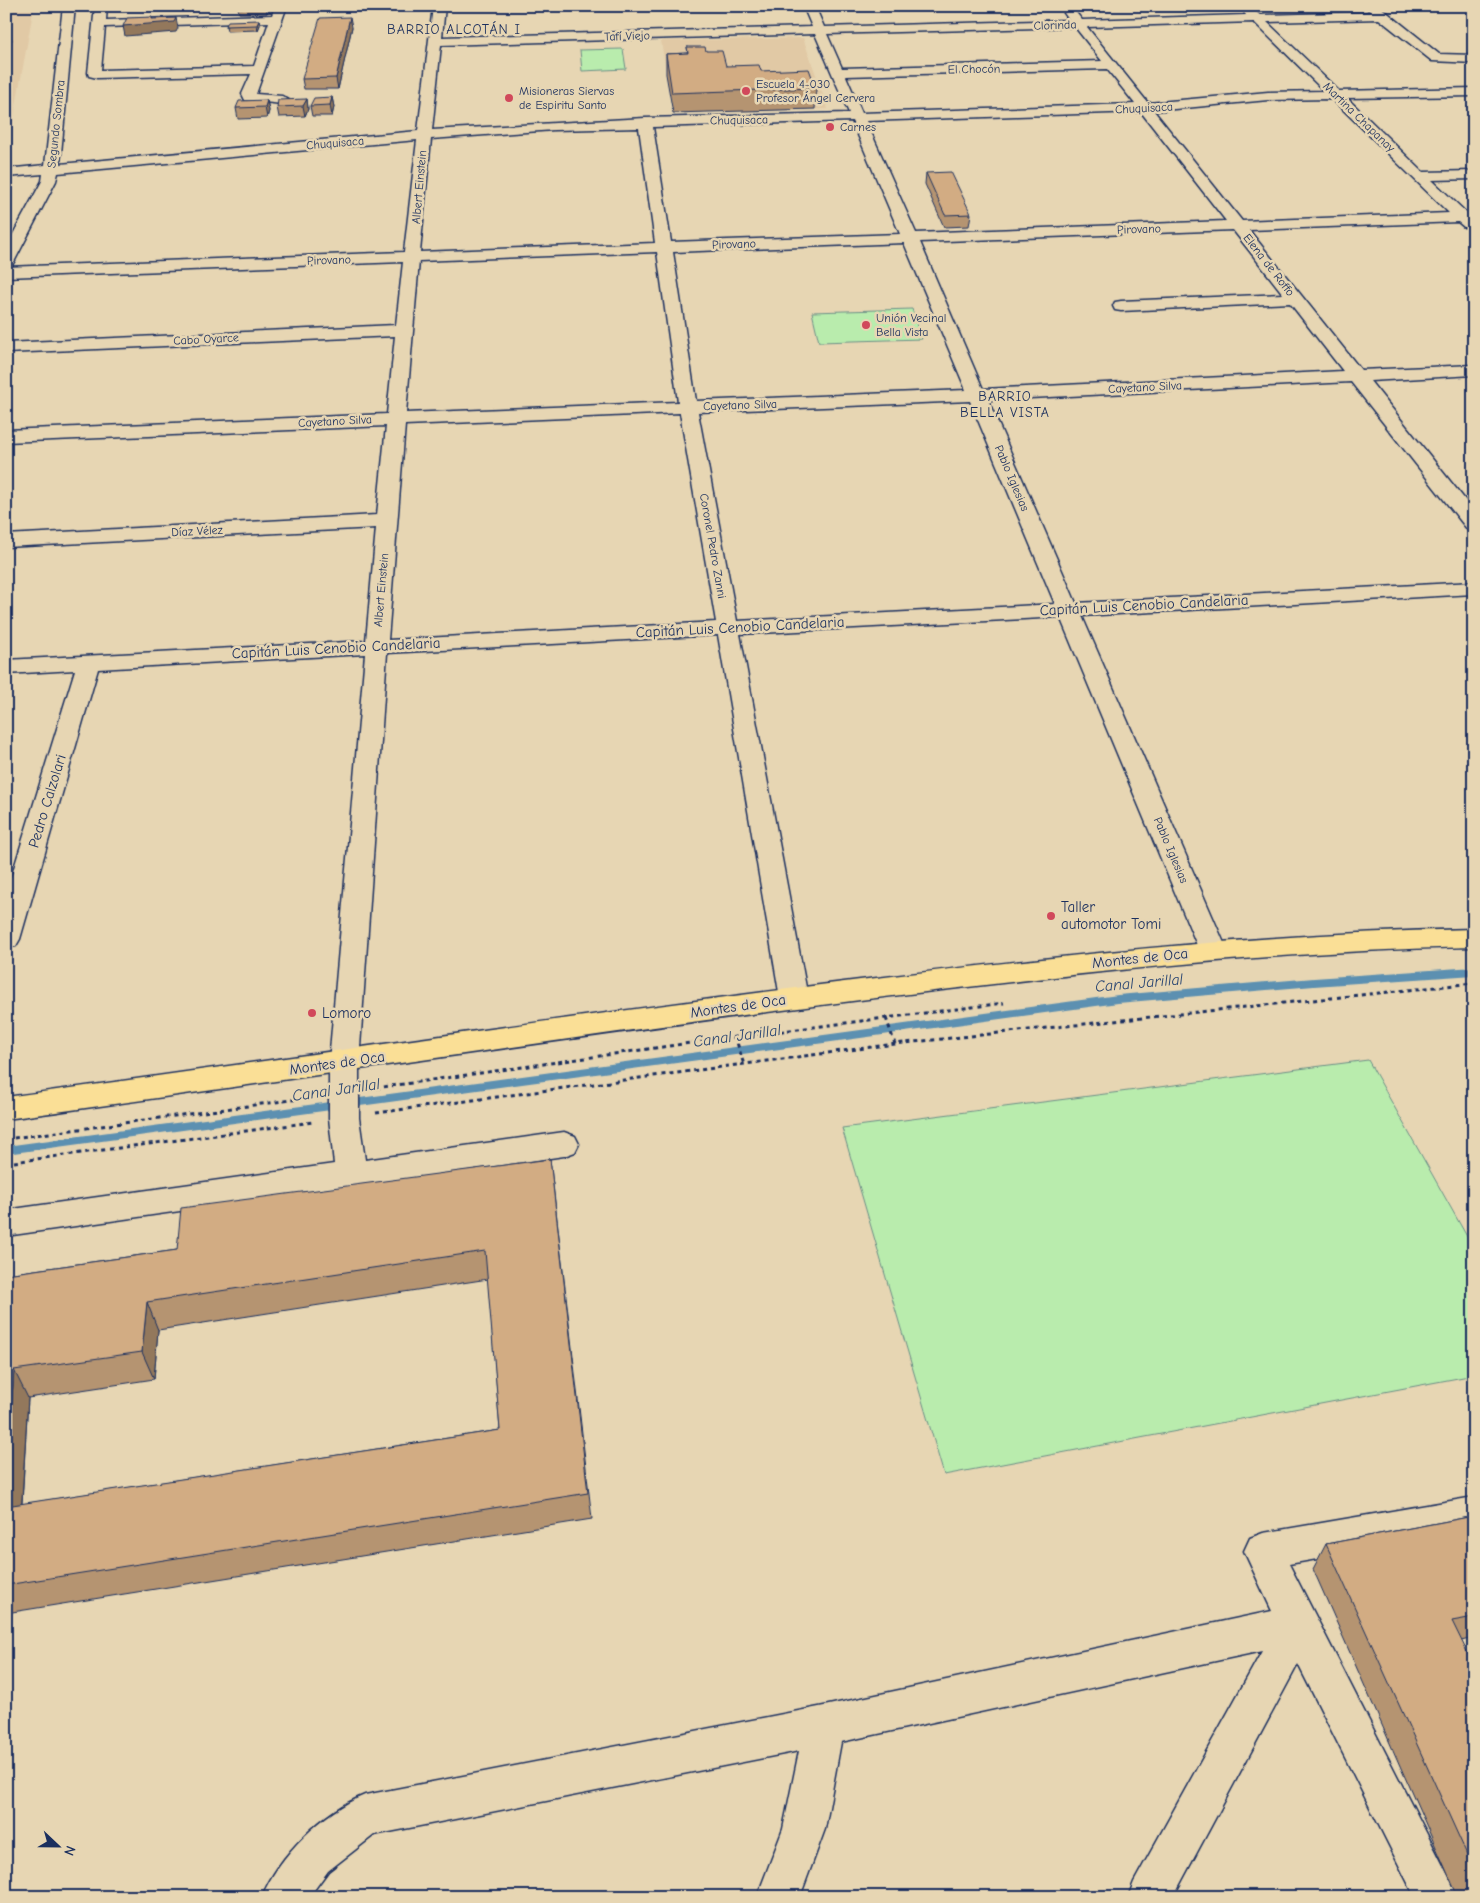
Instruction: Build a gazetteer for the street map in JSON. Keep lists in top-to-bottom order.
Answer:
{
  "streets": {
    "main road": ["Montes de Oca"],
    "street": [
      "Clorinda",
      "Tafí Viejo",
      "El Chocón",
      "Chuquisaca",
      "Martina Chapanay",
      "Segundo Sombra",
      "Albert Einstein",
      "Pirovano",
      "Elena de Roffo",
      "Cabo Oyarce",
      "Cayetano Silva",
      "Pablo Iglesias",
      "Díaz Vélez",
      "Coronel Pedro Zanni",
      "Capitán Luis Cenobio Candelaria",
      "Pedro Calzolari"
    ]
  },
  "crossings": [
    ["Clorinda", "Tafí Viejo"],
    ["Clorinda", "Martina Chapanay"],
    ["Clorinda", "Elena de Roffo"],
    ["Clorinda", "Pablo Iglesias"],
    ["Tafí Viejo", "Albert Einstein"],
    ["Tafí Viejo", "Pablo Iglesias"],
    ["El Chocón", "Elena de Roffo"],
    ["El Chocón", "Pablo Iglesias"],
    ["Chuquisaca", "Martina Chapanay"],
    ["Chuquisaca", "Segundo Sombra"],
    ["Chuquisaca", "Albert Einstein"],
    ["Chuquisaca", "Elena de Roffo"],
    ["Chuquisaca", "Pablo Iglesias"],
    ["Chuquisaca", "Coronel Pedro Zanni"],
    ["Martina Chapanay", "Pirovano"],
    ["Albert Einstein", "Pirovano"],
    ["Albert Einstein", "Cabo Oyarce"],
    ["Albert Einstein", "Cayetano Silva"],
    ["Albert Einstein", "Díaz Vélez"],
    ["Albert Einstein", "Capitán Luis Cenobio Candelaria"],
    ["Albert Einstein", "Montes de Oca"],
    ["Pirovano", "Elena de Roffo"],
    ["Pirovano", "Pablo Iglesias"],
    ["Pirovano", "Coronel Pedro Zanni"],
    ["Elena de Roffo", "Cayetano Silva"],
    ["Cayetano Silva", "Pablo Iglesias"],
    ["Cayetano Silva", "Coronel Pedro Zanni"],
    ["Pablo Iglesias", "Capitán Luis Cenobio Candelaria"],
    ["Pablo Iglesias", "Montes de Oca"],
    ["Coronel Pedro Zanni", "Capitán Luis Cenobio Candelaria"],
    ["Coronel Pedro Zanni", "Montes de Oca"],
    ["Capitán Luis Cenobio Candelaria", "Pedro Calzolari"]
  ],
  "districts": ["BARRIO ALCOTÁN I", "BARRIO BELLA VISTA"],
  "water": ["Canal Jarillal"],
  "places": [
    "Escuela 4-030 Profesor Ángel Cervera",
    "Misioneras Siervas de Espiritu Santo",
    "Carnes",
    "Unión Vecinal Bella Vista",
    "Taller automotor Tomi",
    "Lomoro"
  ],
  "north": "right"
}
